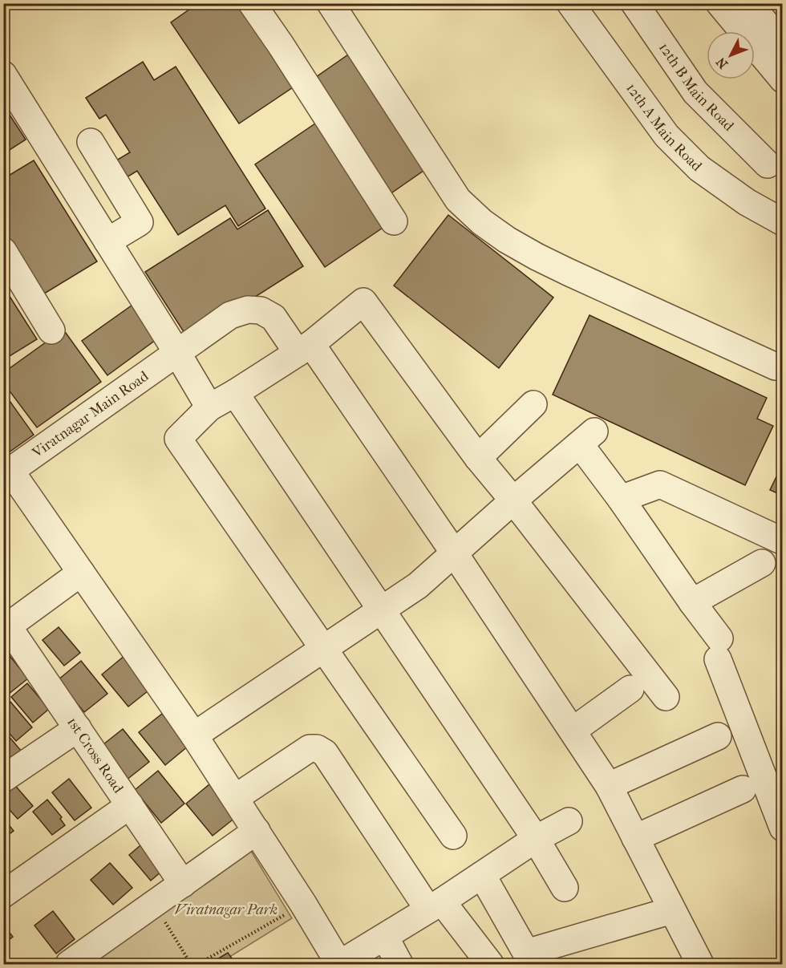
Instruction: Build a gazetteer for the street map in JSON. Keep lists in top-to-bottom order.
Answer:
{
  "streets": {
    "street": [
      "12th B Main Road",
      "12th A Main Road",
      "Viratnagar Main Road",
      "1st Cross Road"
    ]
  },
  "parks": ["Viratnagar Park"],
  "north": "bottom left"
}
